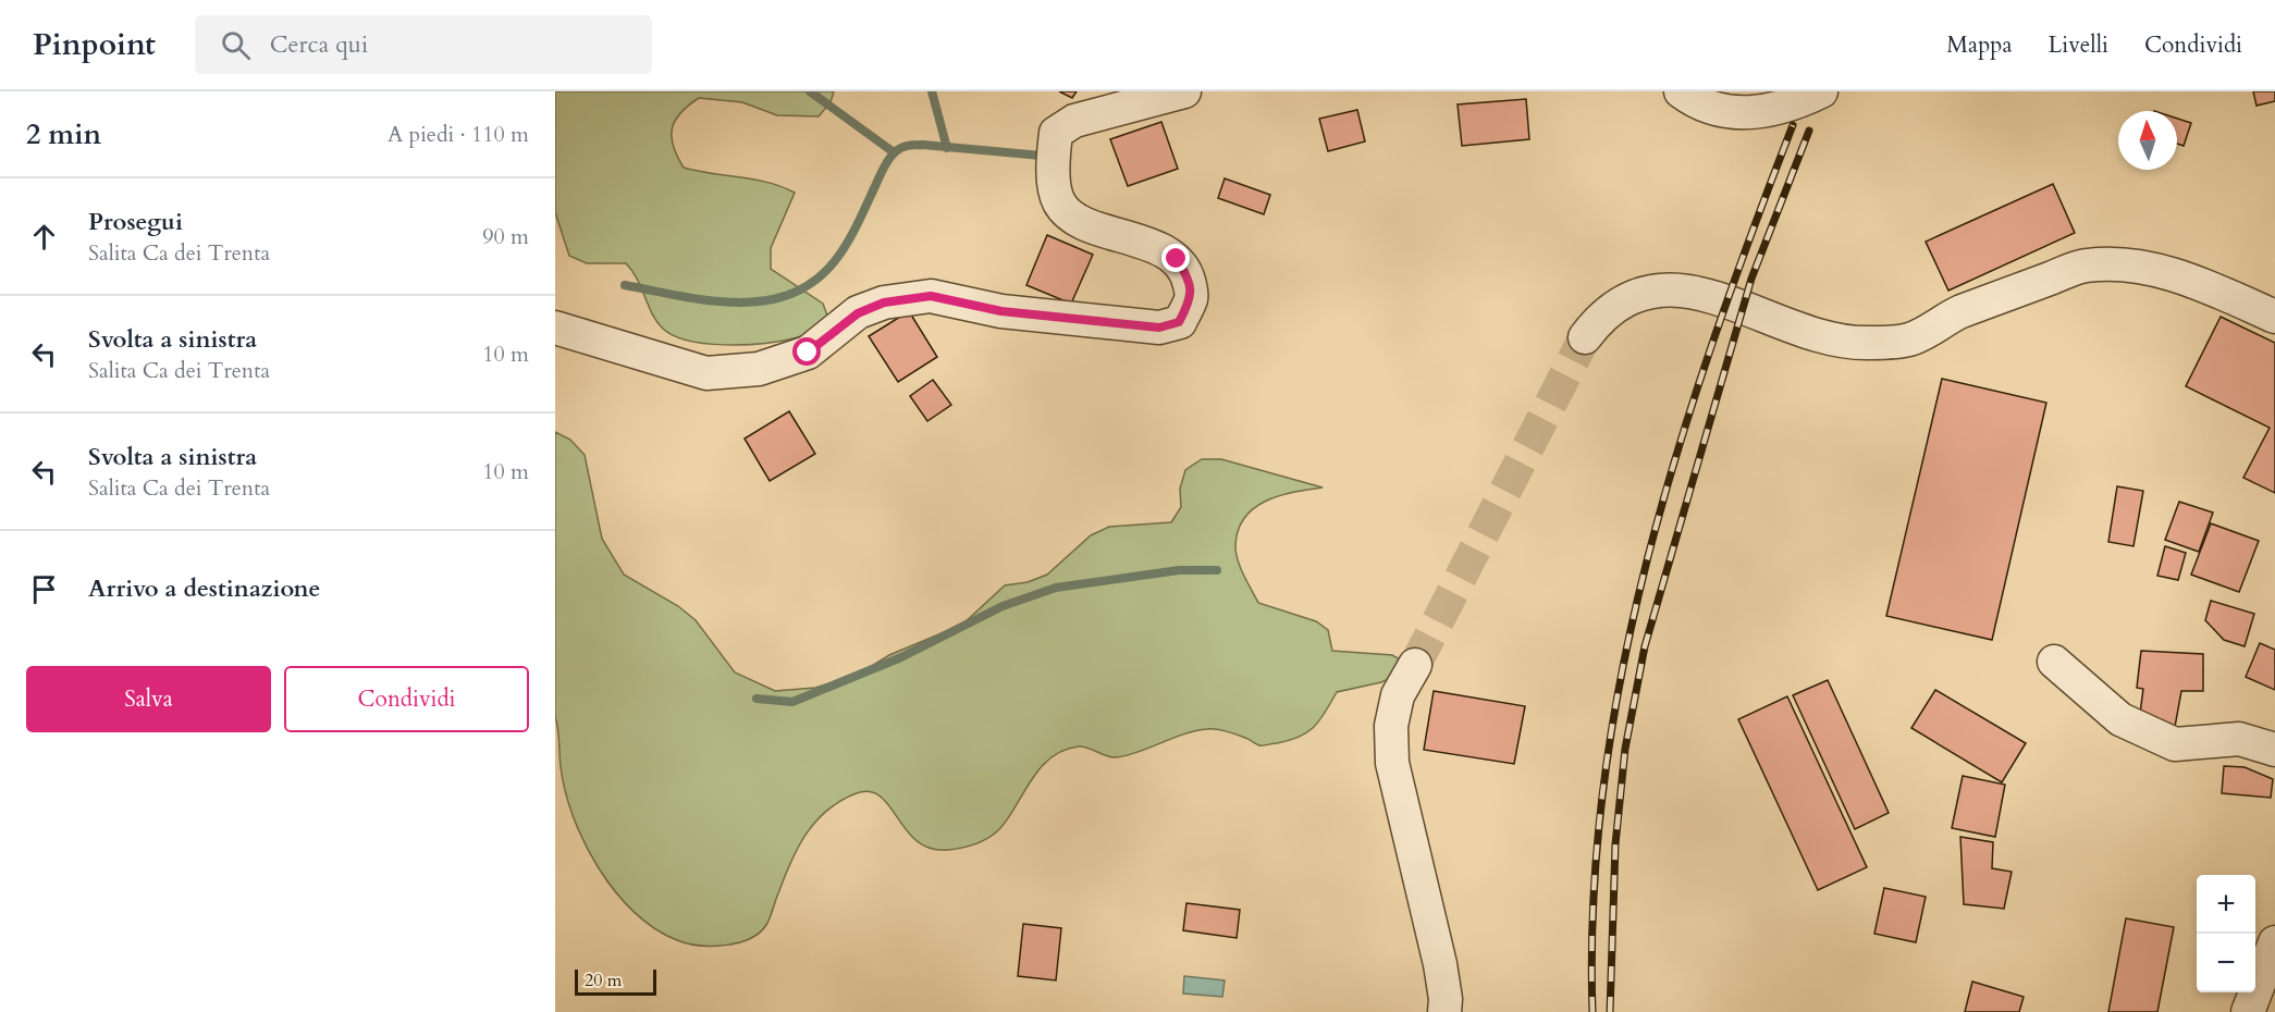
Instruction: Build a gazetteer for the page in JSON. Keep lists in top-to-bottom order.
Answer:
{
  "scale_bar": "20 m",
  "north": "top",
  "page": {
    "header": "Pinpoint",
    "search": "Cerca qui",
    "nav": ["Mappa", "Livelli", "Condividi"],
    "heading": ["2 min", "A piedi · 110 m"],
    "list": [
      ["Prosegui", "Salita Ca dei Trenta", "90 m"],
      ["Svolta a sinistra", "Salita Ca dei Trenta", "10 m"],
      ["Svolta a sinistra", "Salita Ca dei Trenta", "10 m"],
      "Arrivo a destinazione"
    ],
    "buttons": ["Salva", "Condividi"],
    "map_buttons": ["+", "−"],
    "scale": "20 m"
  }
}
